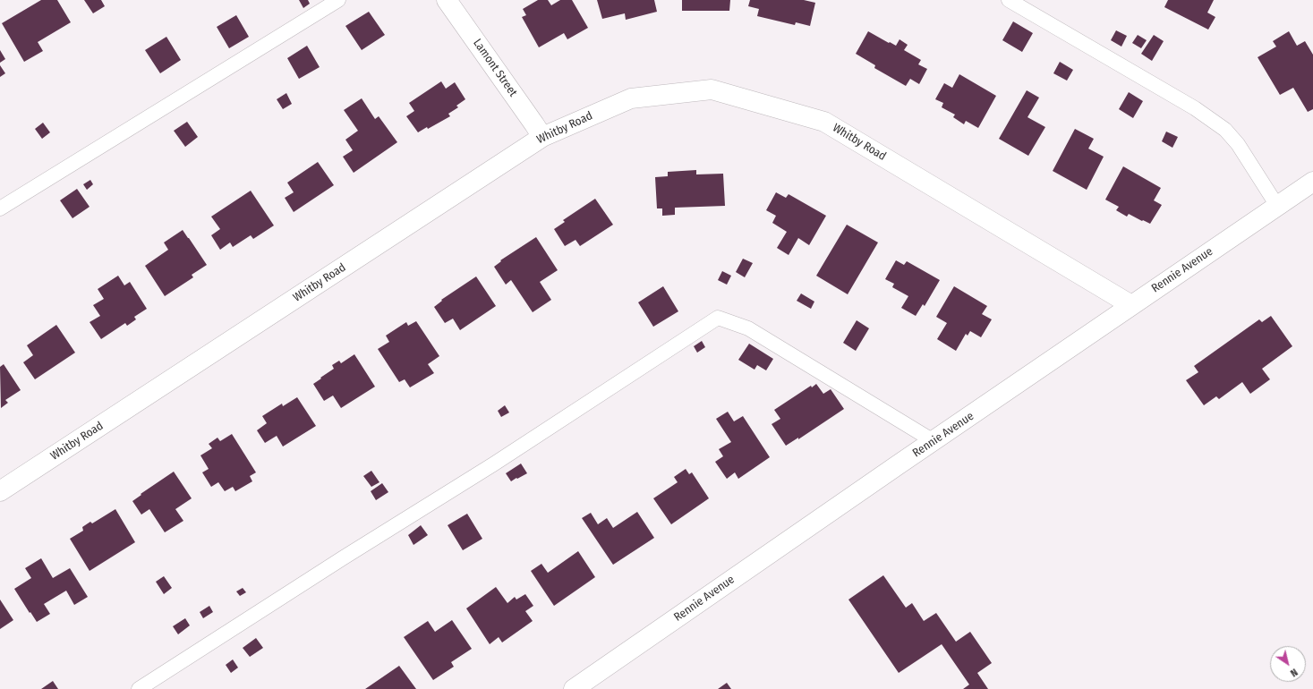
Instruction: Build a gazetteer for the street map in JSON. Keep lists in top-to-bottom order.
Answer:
{
  "streets": {
    "street": ["Lamont Street", "Whitby Road", "Rennie Avenue"]
  },
  "crossings": [
    ["Lamont Street", "Whitby Road"],
    ["Whitby Road", "Rennie Avenue"]
  ],
  "north": "bottom right"
}
